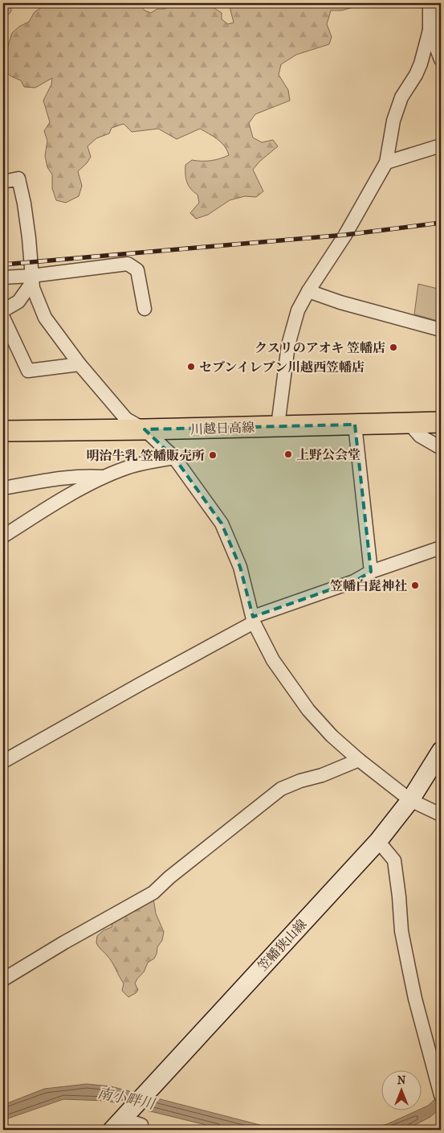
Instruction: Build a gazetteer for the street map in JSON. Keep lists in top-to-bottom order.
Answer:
{
  "streets": {
    "main road": ["川越日高線", "笠幡狭山線"]
  },
  "water": ["南小畔川"],
  "places": [
    "クスリのアオキ 笠幡店",
    "セブンイレブン川越西笠幡店",
    "上野公会堂",
    "明治牛乳 笠幡販売所",
    "笠幡白髭神社"
  ],
  "north": "top"
}
